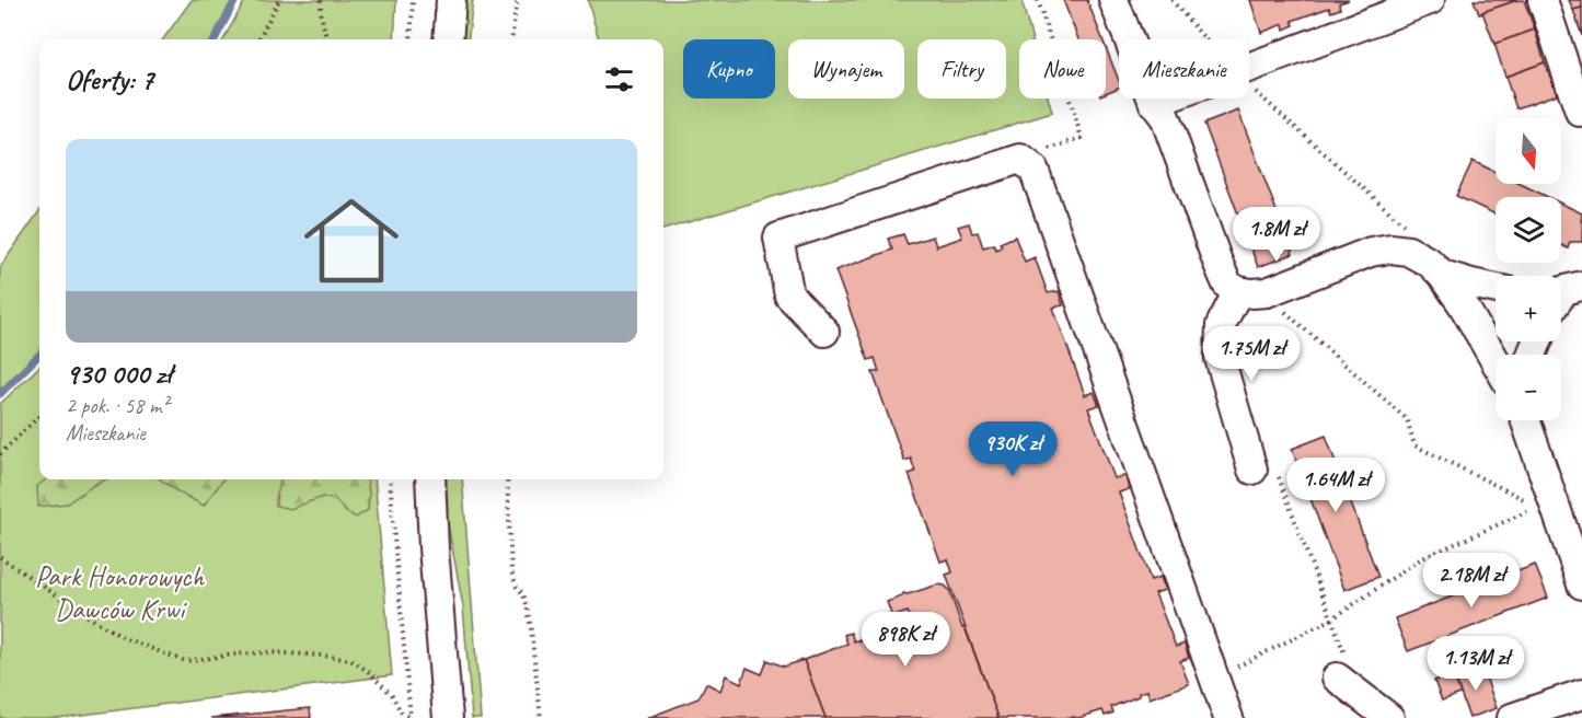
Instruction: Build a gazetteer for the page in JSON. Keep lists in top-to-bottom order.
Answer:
{
  "parks": ["Park Honorowych Dawców Krwi"],
  "north": "bottom",
  "page": {
    "chip": [
      "Kupno",
      "Wynajem",
      "Filtry",
      "Nowe",
      "Mieszkanie"
    ],
    "heading": "Oferty: 7",
    "map_buttons": ["+", "−"],
    "list": [
      {
        "name": "930 000 zł",
        "note": "2 pok. · 58 m² · Mieszkanie"
      }
    ],
    "price": [
      "1.8M zł",
      "1.75M zł",
      "930K zł",
      "1.64M zł",
      "2.18M zł",
      "898K zł",
      "1.13M zł"
    ]
  }
}
